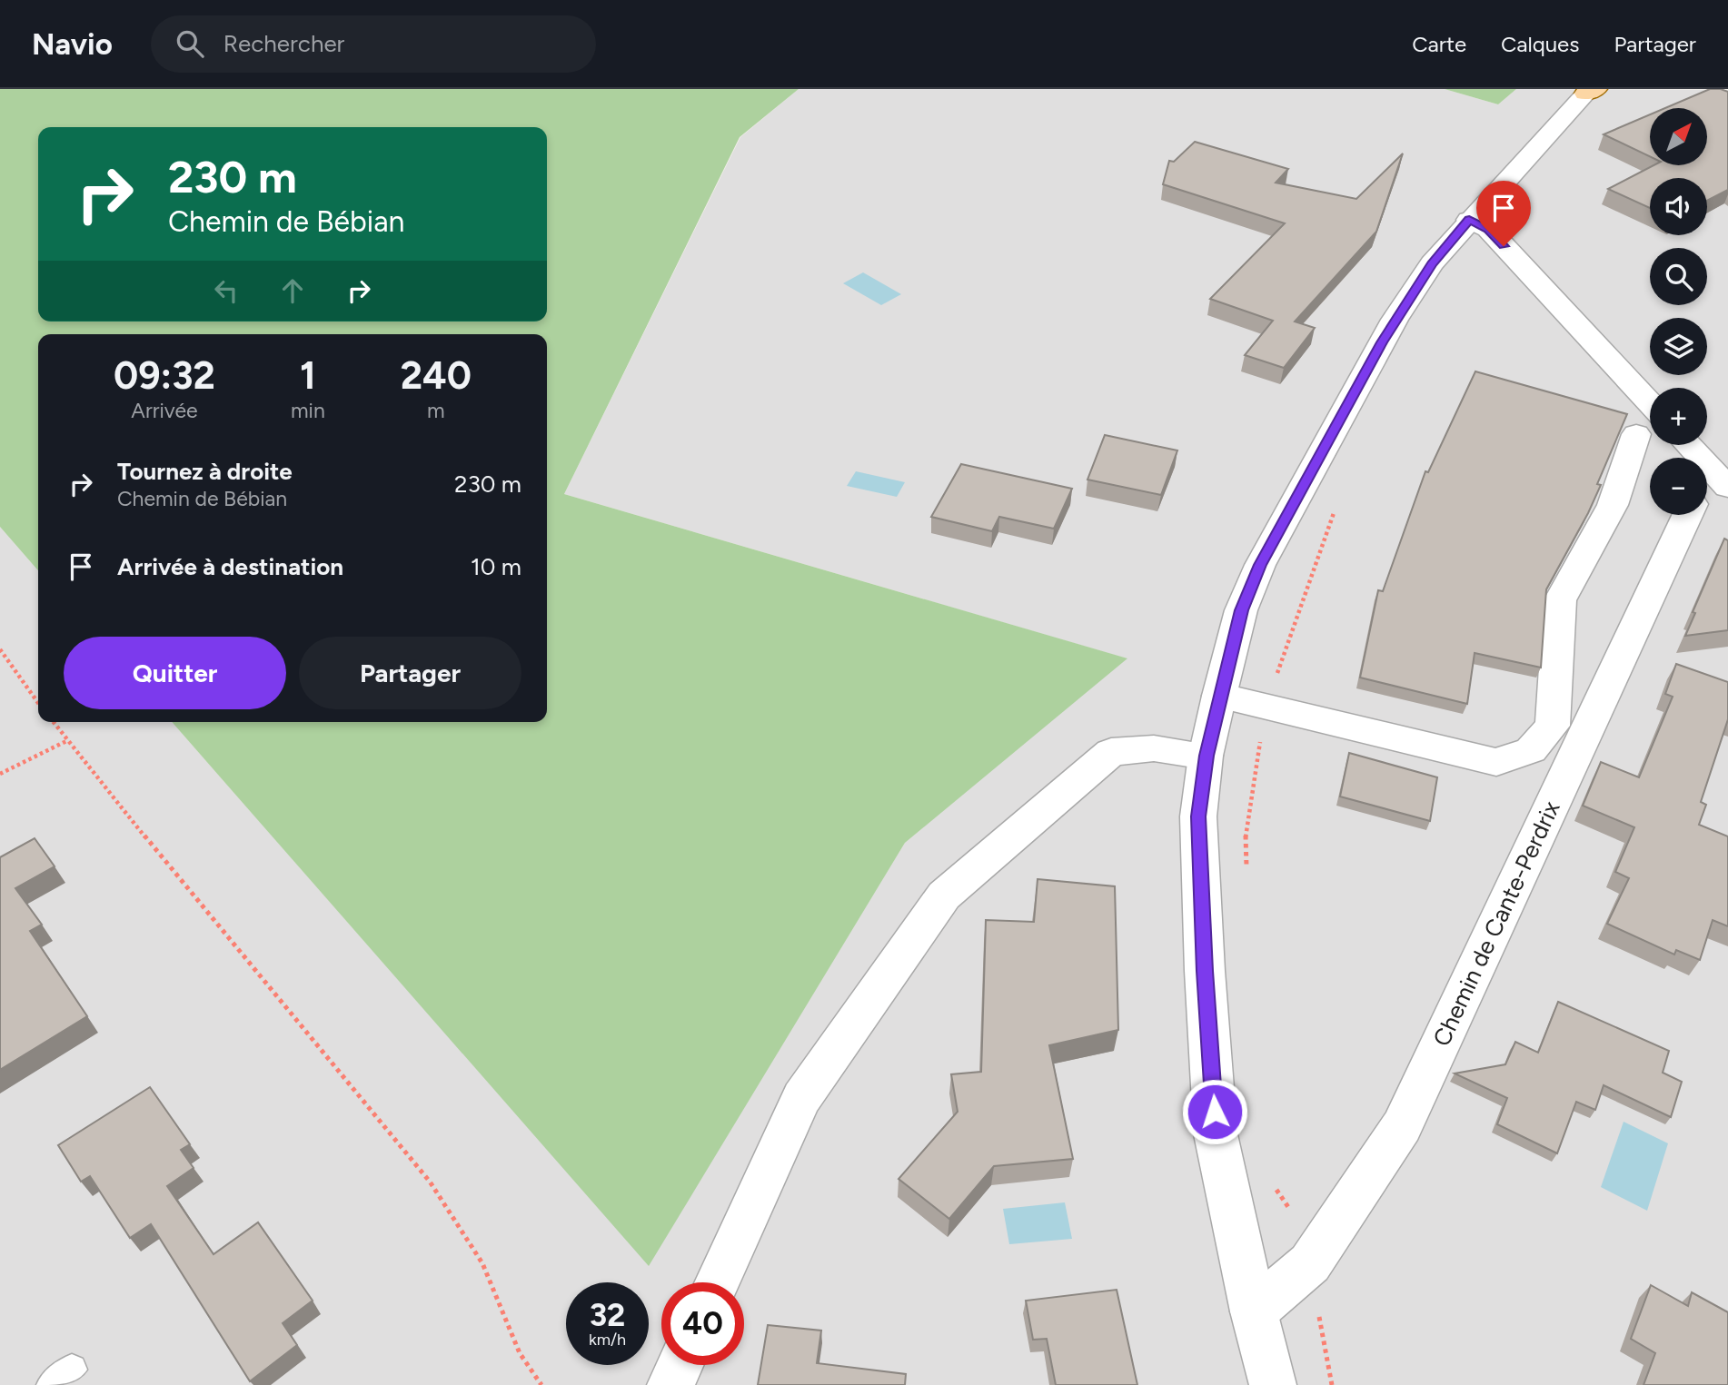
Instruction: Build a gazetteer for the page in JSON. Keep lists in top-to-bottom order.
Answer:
{
  "streets": {
    "street": ["Chemin de Cante-Perdrix"]
  },
  "north": "top right",
  "page": {
    "header": "Navio",
    "search": "Rechercher",
    "nav": ["Carte", "Calques", "Partager"],
    "map_buttons": ["+", "−"],
    "turn": ["230 m", "Chemin de Bébian"],
    "eta": [
      "09:32",
      "Arrivée",
      "1",
      "min",
      "240",
      "m"
    ],
    "list": [
      {
        "name": "Tournez à droite",
        "note": "Chemin de Bébian",
        "value": "230 m"
      },
      {
        "name": "Arrivée à destination",
        "value": "10 m"
      }
    ],
    "buttons": ["Quitter", "Partager"],
    "speed": "32 km/h",
    "limit": "40"
  }
}
